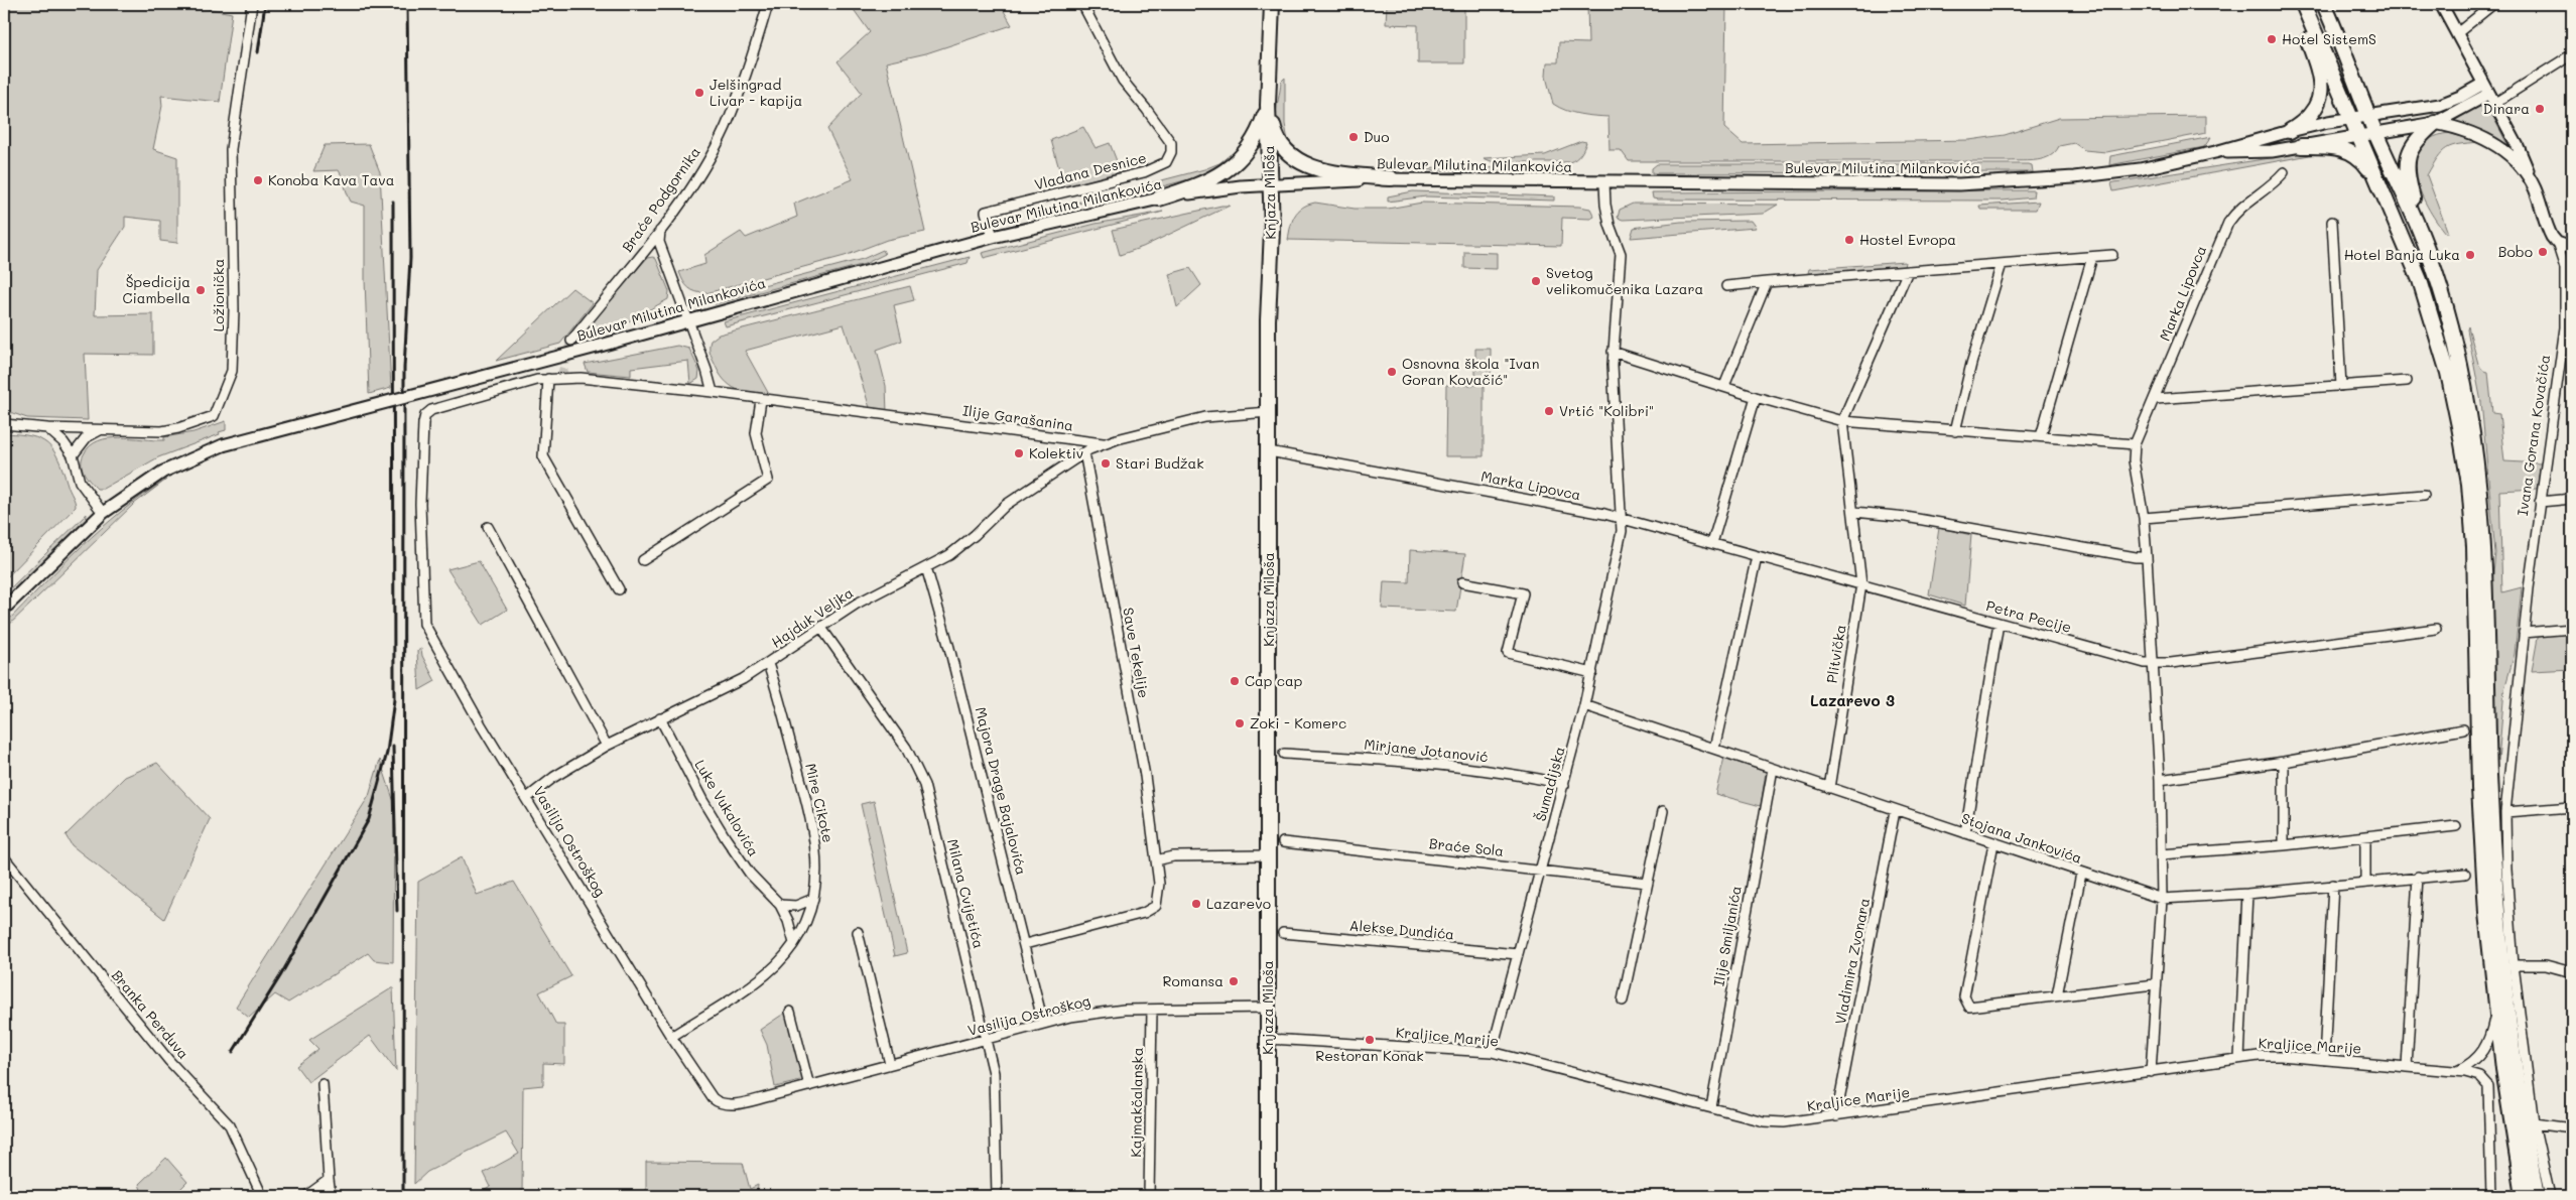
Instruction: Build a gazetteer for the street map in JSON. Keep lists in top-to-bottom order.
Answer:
{
  "streets": {
    "main road": ["Knjaza Miloša"],
    "street": [
      "Bulevar Milutina Milankovića",
      "Vladana Desnice",
      "Braće Podgornika",
      "Marka Lipovca",
      "Ložionička",
      "Ilije Garašanina",
      "Ivana Gorana Kovačića",
      "Petra Pecije",
      "Hajduk Veljka",
      "Save Tekelije",
      "Plitvička",
      "Mirjane Jotanović",
      "Šumadijska",
      "Majora Drage Bajalovića",
      "Mire Cikote",
      "Luke Vukalovića",
      "Stojana Jankovića",
      "Vasilija Ostroškog",
      "Braće Sola",
      "Milana Cvijetića",
      "Alekse Dundića",
      "Ilije Smiljanića",
      "Vladimira Zvonara",
      "Branka Perduva",
      "Kraljice Marije",
      "Kajmakčalanska"
    ]
  },
  "crossings": [
    ["Bulevar Milutina Milankovića", "Vladana Desnice"],
    ["Bulevar Milutina Milankovića", "Knjaza Miloša"],
    ["Knjaza Miloša", "Marka Lipovca"],
    ["Knjaza Miloša", "Ilije Garašanina"],
    ["Knjaza Miloša", "Vasilija Ostroškog"],
    ["Knjaza Miloša", "Kraljice Marije"],
    ["Marka Lipovca", "Petra Pecije"],
    ["Marka Lipovca", "Šumadijska"],
    ["Marka Lipovca", "Stojana Jankovića"],
    ["Marka Lipovca", "Kraljice Marije"],
    ["Ilije Garašanina", "Hajduk Veljka"],
    ["Ilije Garašanina", "Vasilija Ostroškog"],
    ["Petra Pecije", "Plitvička"],
    ["Petra Pecije", "Šumadijska"],
    ["Hajduk Veljka", "Save Tekelije"],
    ["Hajduk Veljka", "Majora Drage Bajalovića"],
    ["Hajduk Veljka", "Mire Cikote"],
    ["Hajduk Veljka", "Luke Vukalovića"],
    ["Hajduk Veljka", "Vasilija Ostroškog"],
    ["Hajduk Veljka", "Milana Cvijetića"],
    ["Save Tekelije", "Majora Drage Bajalovića"],
    ["Plitvička", "Stojana Jankovića"],
    ["Mirjane Jotanović", "Šumadijska"],
    ["Šumadijska", "Stojana Jankovića"],
    ["Šumadijska", "Braće Sola"],
    ["Šumadijska", "Alekse Dundića"],
    ["Šumadijska", "Kraljice Marije"],
    ["Majora Drage Bajalovića", "Vasilija Ostroškog"],
    ["Mire Cikote", "Luke Vukalovića"],
    ["Mire Cikote", "Vasilija Ostroškog"],
    ["Stojana Jankovića", "Ilije Smiljanića"],
    ["Stojana Jankovića", "Vladimira Zvonara"],
    ["Vasilija Ostroškog", "Milana Cvijetića"],
    ["Vasilija Ostroškog", "Kajmakčalanska"],
    ["Ilije Smiljanića", "Kraljice Marije"],
    ["Vladimira Zvonara", "Kraljice Marije"]
  ],
  "districts": ["Lazarevo 3"],
  "places": [
    "Hotel SistemS",
    "Jelšingrad Livar - kapija",
    "Dinara",
    "Duo",
    "Konoba Kava Tava",
    "Hostel Evropa",
    "Bobo",
    "Hotel Banja Luka",
    "Svetog velikomučenika Lazara",
    "Špedicija Ciambella",
    "Osnovna škola \"Ivan Goran Kovačić\"",
    "Vrtić \"Kolibri\"",
    "Kolektiv",
    "Stari Budžak",
    "Cap cap",
    "Zoki - Komerc",
    "Lazarevo",
    "Romansa",
    "Restoran Konak"
  ]
}
